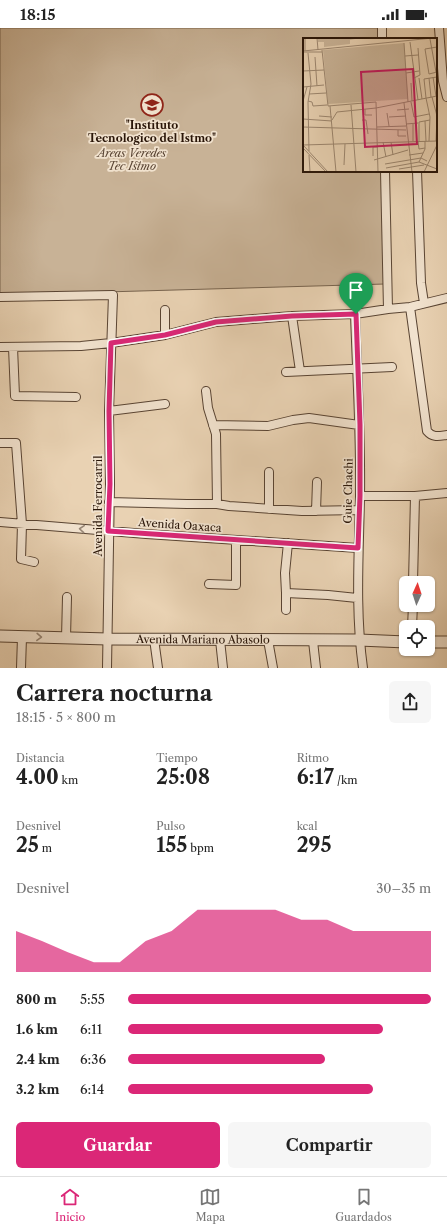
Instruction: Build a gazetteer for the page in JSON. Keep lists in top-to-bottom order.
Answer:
{
  "streets": {
    "street": [
      "Guie Chachi",
      "Avenida Ferrocarril",
      "Avenida Oaxaca",
      "Avenida Mariano Abasolo"
    ]
  },
  "crossings": [
    ["Guie Chachi", "Avenida Oaxaca"],
    ["Guie Chachi", "Avenida Mariano Abasolo"],
    ["Avenida Ferrocarril", "Avenida Oaxaca"],
    ["Avenida Ferrocarril", "Avenida Mariano Abasolo"]
  ],
  "parks": ["Areas Veredes Tec Istmo"],
  "places": {
    "school or university": ["\"Instituto Tecnologico del Istmo\""]
  },
  "north": "top",
  "page": {
    "status": "18:15",
    "heading": ["Carrera nocturna", "18:15 · 5 × 800 m"],
    "stats": [
      ["Distancia", "4.00 km"],
      ["Tiempo", "25:08"],
      ["Ritmo", "6:17 /km"],
      ["Desnivel", "25 m"],
      ["Pulso", "155 bpm"],
      ["kcal", "295"]
    ],
    "chart": ["Desnivel", "30–35 m"],
    "list": [
      {
        "name": "800 m",
        "note": "5:55"
      },
      {
        "name": "1.6 km",
        "note": "6:11"
      },
      {
        "name": "2.4 km",
        "note": "6:36"
      },
      {
        "name": "3.2 km",
        "note": "6:14"
      }
    ],
    "buttons": ["Guardar", "Compartir"],
    "tabs": ["Inicio", "Mapa", "Guardados"]
  }
}
